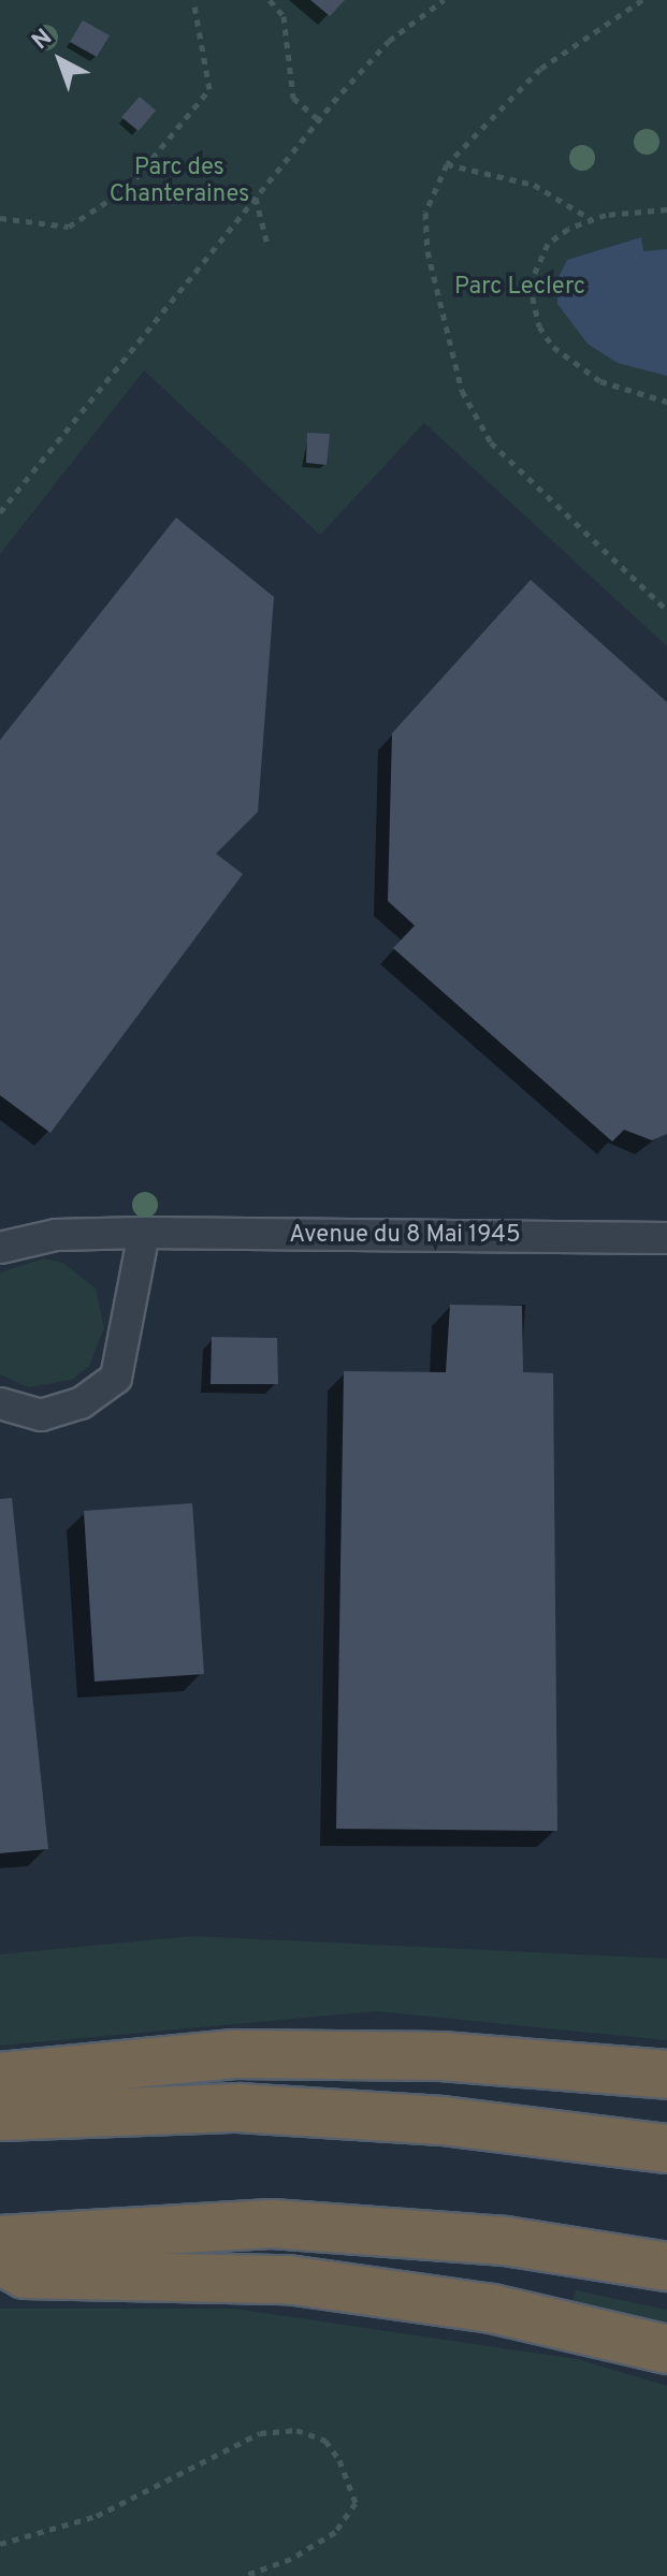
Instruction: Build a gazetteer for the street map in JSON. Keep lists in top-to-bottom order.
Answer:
{
  "streets": {
    "street": ["Avenue du 8 Mai 1945"]
  },
  "parks": ["Parc des Chanteraines", "Parc Leclerc"],
  "north": "top left"
}
